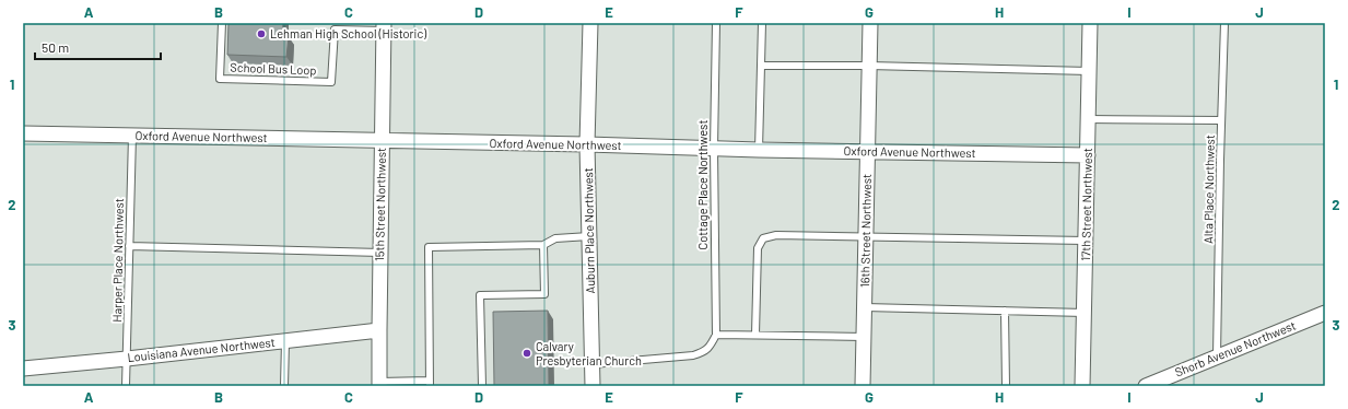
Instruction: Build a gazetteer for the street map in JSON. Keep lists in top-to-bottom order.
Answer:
{
  "streets": {
    "street": [
      "Oxford Avenue Northwest",
      "15th Street Northwest",
      "17th Street Northwest",
      "Auburn Place Northwest",
      "16th Street Northwest",
      "Shorb Avenue Northwest",
      "Louisiana Avenue Northwest"
    ],
    "lane": [
      "School Bus Loop",
      "Cottage Place Northwest",
      "Alta Place Northwest",
      "Harper Place Northwest"
    ]
  },
  "crossings": [
    ["School Bus Loop", "15th Street Northwest"],
    ["Oxford Avenue Northwest", "Cottage Place Northwest"],
    ["Oxford Avenue Northwest", "15th Street Northwest"],
    ["Oxford Avenue Northwest", "17th Street Northwest"],
    ["Oxford Avenue Northwest", "Auburn Place Northwest"],
    ["Oxford Avenue Northwest", "16th Street Northwest"],
    ["Oxford Avenue Northwest", "Harper Place Northwest"],
    ["Cottage Place Northwest", "Auburn Place Northwest"],
    ["Alta Place Northwest", "Shorb Avenue Northwest"],
    ["15th Street Northwest", "Louisiana Avenue Northwest"],
    ["Harper Place Northwest", "Louisiana Avenue Northwest"]
  ],
  "places": ["Lehman High School (Historic)", "Calvary Presbyterian Church"],
  "scale_bar": "50 m",
  "grid": {
    "columns": [
      "A",
      "B",
      "C",
      "D",
      "E",
      "F",
      "G",
      "H",
      "I",
      "J"
    ],
    "rows": ["1", "2", "3"]
  }
}
